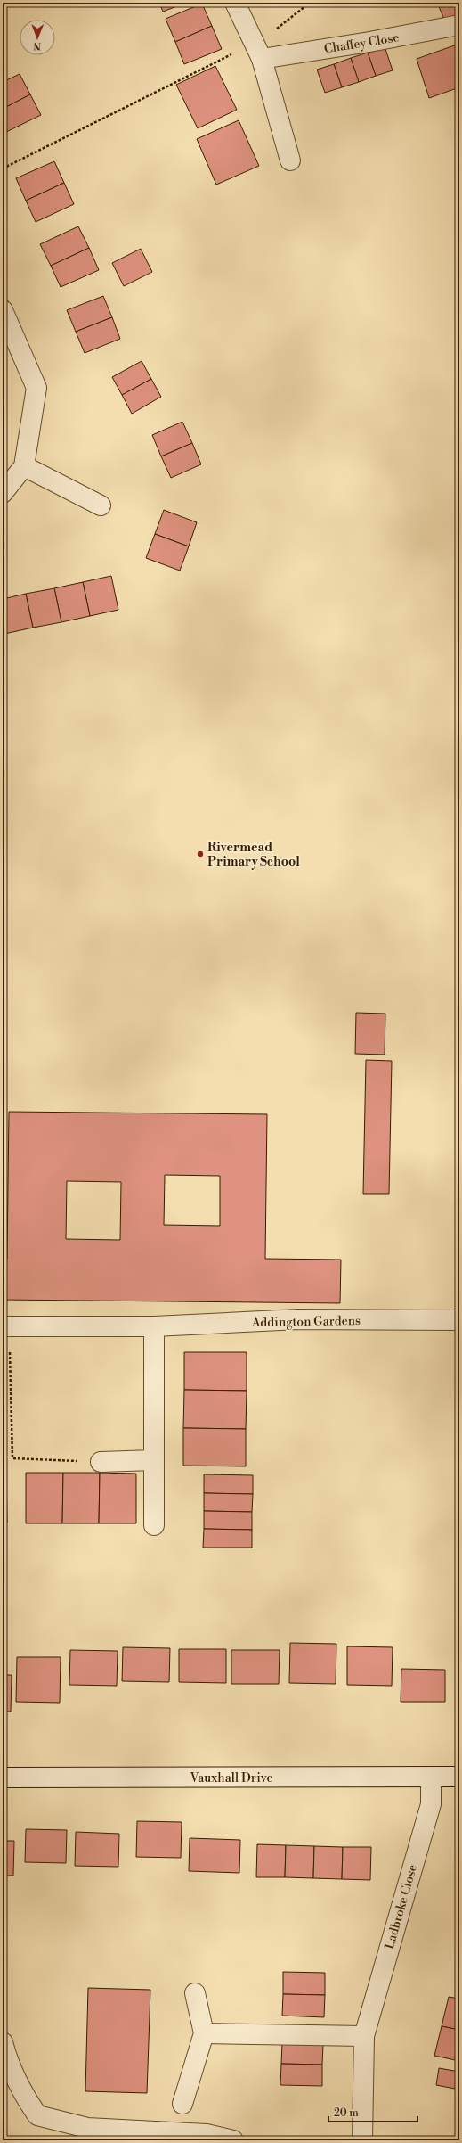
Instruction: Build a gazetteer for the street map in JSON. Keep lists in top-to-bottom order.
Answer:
{
  "streets": {
    "street": [
      "Chaffey Close",
      "Addington Gardens",
      "Vauxhall Drive",
      "Ladbroke Close"
    ]
  },
  "crossings": [
    ["Vauxhall Drive", "Ladbroke Close"]
  ],
  "places": ["Rivermead Primary School"],
  "scale_bar": "20 m",
  "north": "bottom"
}
